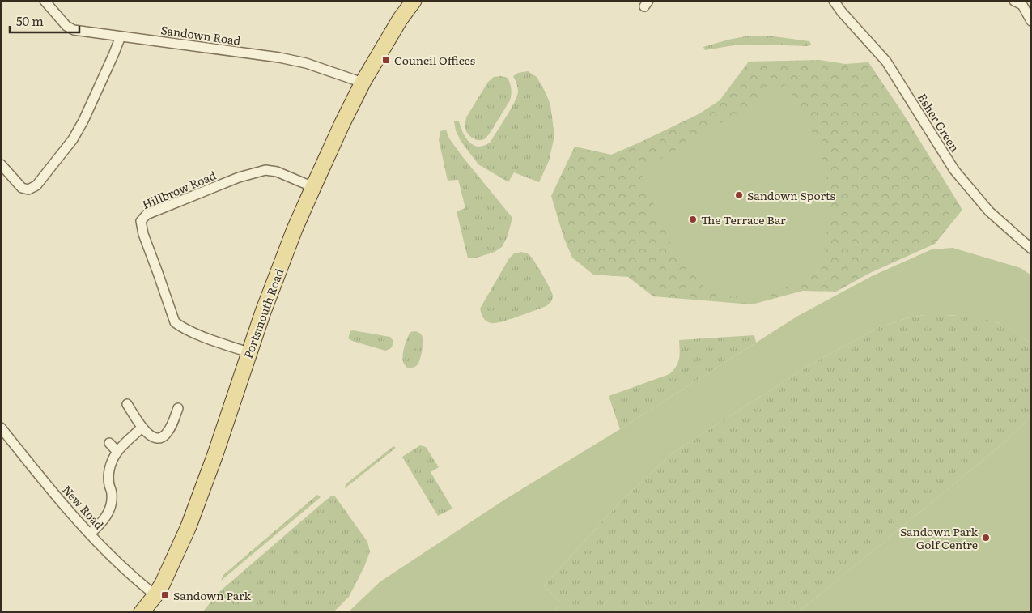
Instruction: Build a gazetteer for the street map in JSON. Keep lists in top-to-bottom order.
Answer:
{
  "streets": {
    "main road": ["Portsmouth Road"],
    "street": [
      "Sandown Road",
      "Esher Green",
      "Hillbrow Road",
      "New Road"
    ]
  },
  "crossings": [
    ["Sandown Road", "Portsmouth Road"],
    ["Hillbrow Road", "Portsmouth Road"],
    ["Portsmouth Road", "New Road"]
  ],
  "places": {
    "transit": ["Council Offices", "Sandown Park"],
    "other": ["Sandown Sports", "The Terrace Bar", "Sandown Park Golf Centre"]
  },
  "scale_bar": "50 m"
}
